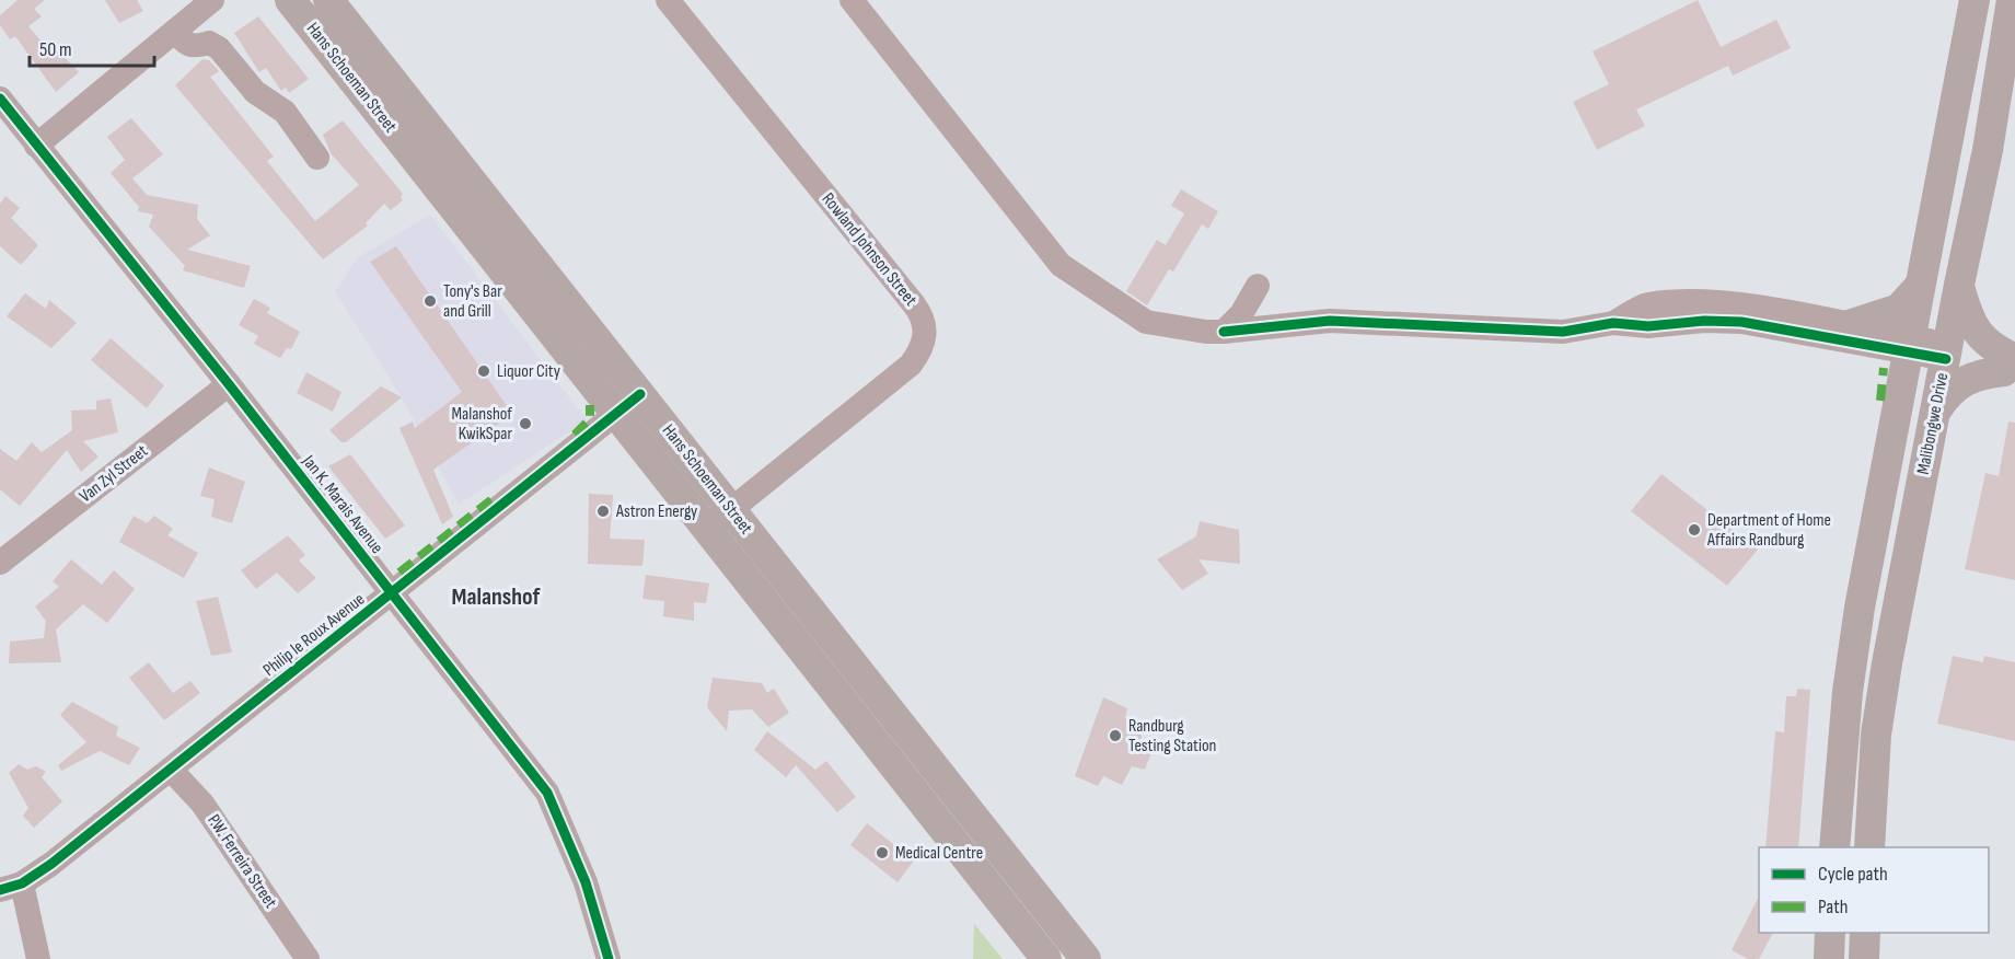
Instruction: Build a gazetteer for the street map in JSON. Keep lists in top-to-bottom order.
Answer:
{
  "streets": {
    "main road": ["Hans Schoeman Street", "Malibongwe Drive"],
    "street": [
      "Rowland Johnson Street",
      "Van Zyl Street",
      "Jan K. Marais Avenue",
      "Philip le Roux Avenue",
      "P.W. Ferreira Street"
    ]
  },
  "crossings": [
    ["Hans Schoeman Street", "Rowland Johnson Street"],
    ["Hans Schoeman Street", "Philip le Roux Avenue"],
    ["Van Zyl Street", "Jan K. Marais Avenue"],
    ["Jan K. Marais Avenue", "Philip le Roux Avenue"],
    ["Philip le Roux Avenue", "P.W. Ferreira Street"]
  ],
  "districts": ["Malanshof"],
  "places": [
    "Tony's Bar and Grill",
    "Liquor City",
    "Malanshof KwikSpar",
    "Astron Energy",
    "Department of Home Affairs Randburg",
    "Randburg Testing Station",
    "Medical Centre"
  ],
  "legend": ["Cycle path", "Path"],
  "scale_bar": "50 m"
}
